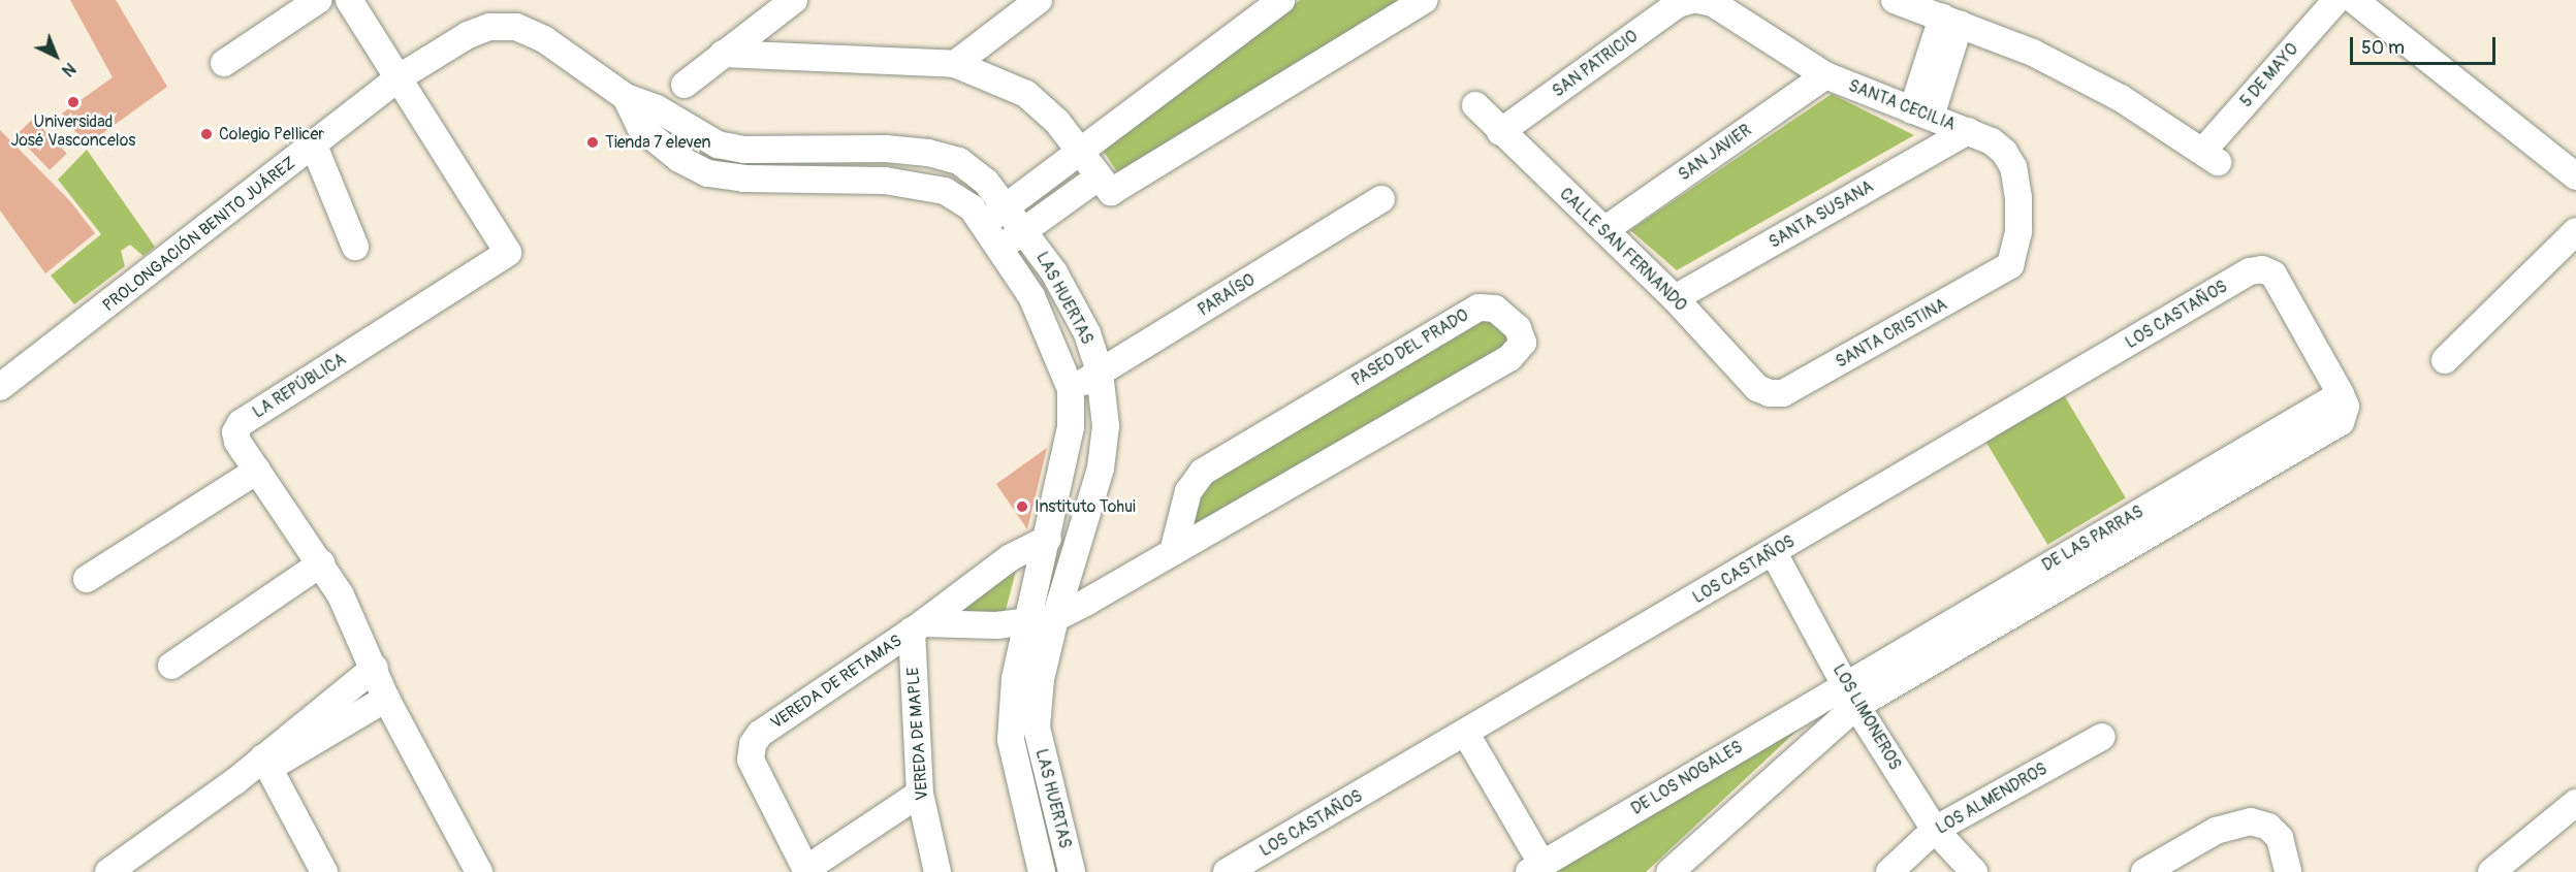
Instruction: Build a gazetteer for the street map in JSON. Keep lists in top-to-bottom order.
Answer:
{
  "streets": {
    "street": [
      "SAN PATRICIO",
      "5 DE MAYO",
      "SANTA CECILIA",
      "SAN JAVIER",
      "SANTA SUSANA",
      "PROLONGACIÓN BENITO JUÁREZ",
      "CALLE SAN FERNANDO",
      "PARAÍSO",
      "LAS HUERTAS",
      "LOS CASTAÑOS",
      "SANTA CRISTINA",
      "PASEO DEL PRADO",
      "LA REPÚBLICA",
      "DE LAS PARRAS",
      "VEREDA DE RETAMAS",
      "LOS LIMONEROS",
      "VEREDA DE MAPLE",
      "DE LOS NOGALES",
      "LOS ALMENDROS"
    ]
  },
  "crossings": [
    ["SAN PATRICIO", "CALLE SAN FERNANDO"],
    ["SANTA CECILIA", "SAN JAVIER"],
    ["SANTA CECILIA", "SANTA SUSANA"],
    ["SANTA CECILIA", "SANTA CRISTINA"],
    ["SAN JAVIER", "CALLE SAN FERNANDO"],
    ["SANTA SUSANA", "CALLE SAN FERNANDO"],
    ["PROLONGACIÓN BENITO JUÁREZ", "LAS HUERTAS"],
    ["PROLONGACIÓN BENITO JUÁREZ", "LA REPÚBLICA"],
    ["CALLE SAN FERNANDO", "SANTA CRISTINA"],
    ["PARAÍSO", "LAS HUERTAS"],
    ["LAS HUERTAS", "PASEO DEL PRADO"],
    ["LAS HUERTAS", "LA REPÚBLICA"],
    ["LAS HUERTAS", "VEREDA DE RETAMAS"],
    ["LOS CASTAÑOS", "DE LAS PARRAS"],
    ["LOS CASTAÑOS", "LOS LIMONEROS"],
    ["DE LAS PARRAS", "LOS LIMONEROS"],
    ["DE LAS PARRAS", "DE LOS NOGALES"],
    ["VEREDA DE RETAMAS", "VEREDA DE MAPLE"],
    ["LOS LIMONEROS", "DE LOS NOGALES"],
    ["LOS LIMONEROS", "LOS ALMENDROS"]
  ],
  "places": [
    "Universidad José Vasconcelos",
    "Colegio Pellicer",
    "Tienda 7 eleven",
    "Instituto Tohui"
  ],
  "scale_bar": "50 m",
  "north": "bottom right"
}
